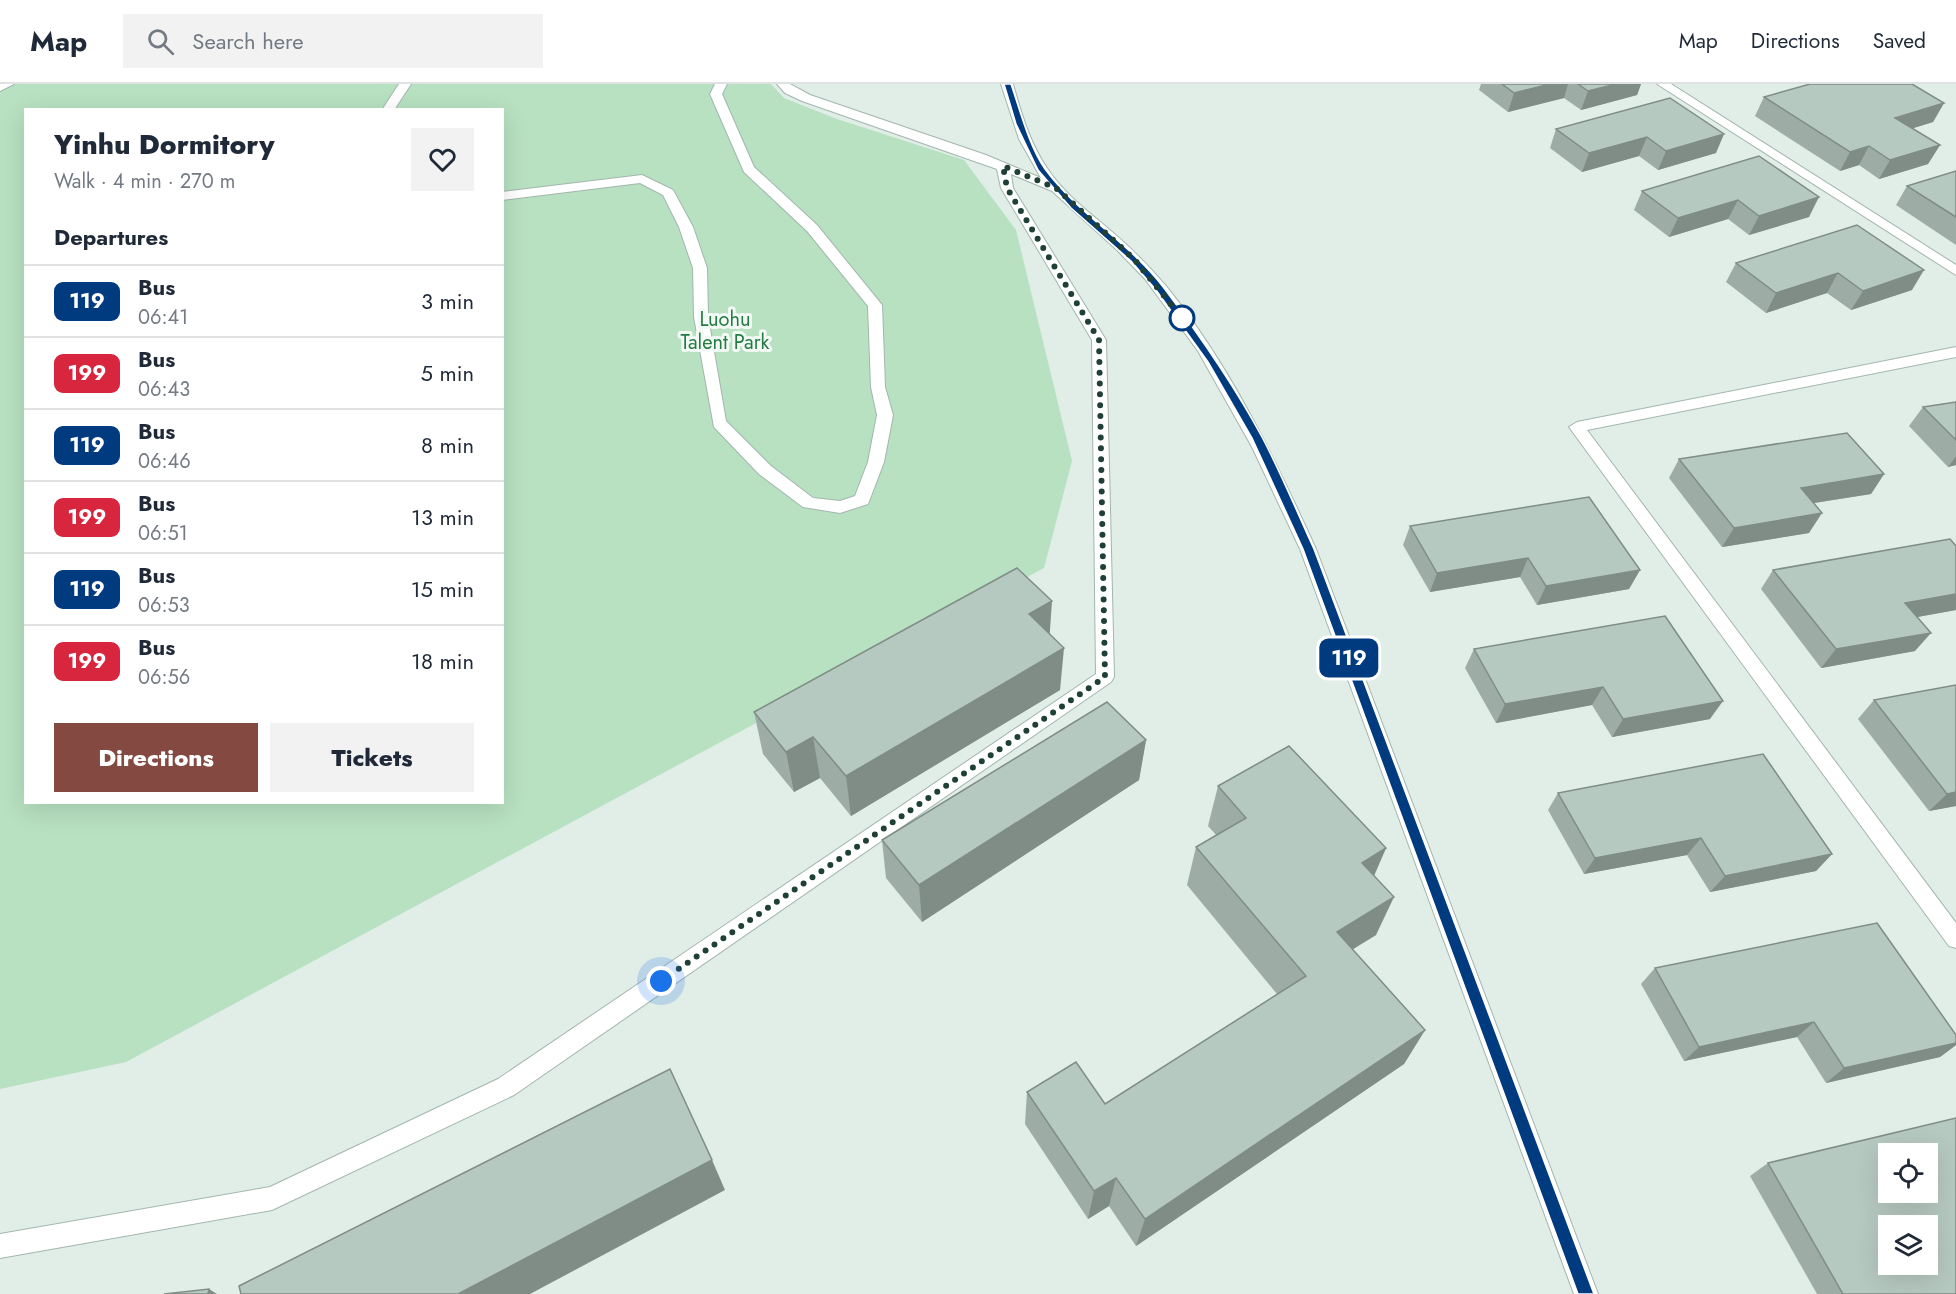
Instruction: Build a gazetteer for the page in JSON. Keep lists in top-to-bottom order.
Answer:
{
  "parks": ["Luohu Talent Park"],
  "lines": ["bus line 119"],
  "page": {
    "header": "Map",
    "search": "Search here",
    "nav": ["Map", "Directions", "Saved"],
    "on_map": "119",
    "heading": [
      ["Yinhu Dormitory", "Walk · 4 min · 270 m"],
      "Departures"
    ],
    "list": [
      {
        "mark": "119",
        "name": "Bus",
        "note": "06:41",
        "value": "3 min"
      },
      {
        "mark": "199",
        "name": "Bus",
        "note": "06:43",
        "value": "5 min"
      },
      {
        "mark": "119",
        "name": "Bus",
        "note": "06:46",
        "value": "8 min"
      },
      {
        "mark": "199",
        "name": "Bus",
        "note": "06:51",
        "value": "13 min"
      },
      {
        "mark": "119",
        "name": "Bus",
        "note": "06:53",
        "value": "15 min"
      },
      {
        "mark": "199",
        "name": "Bus",
        "note": "06:56",
        "value": "18 min"
      }
    ],
    "buttons": ["Directions", "Tickets"]
  }
}
